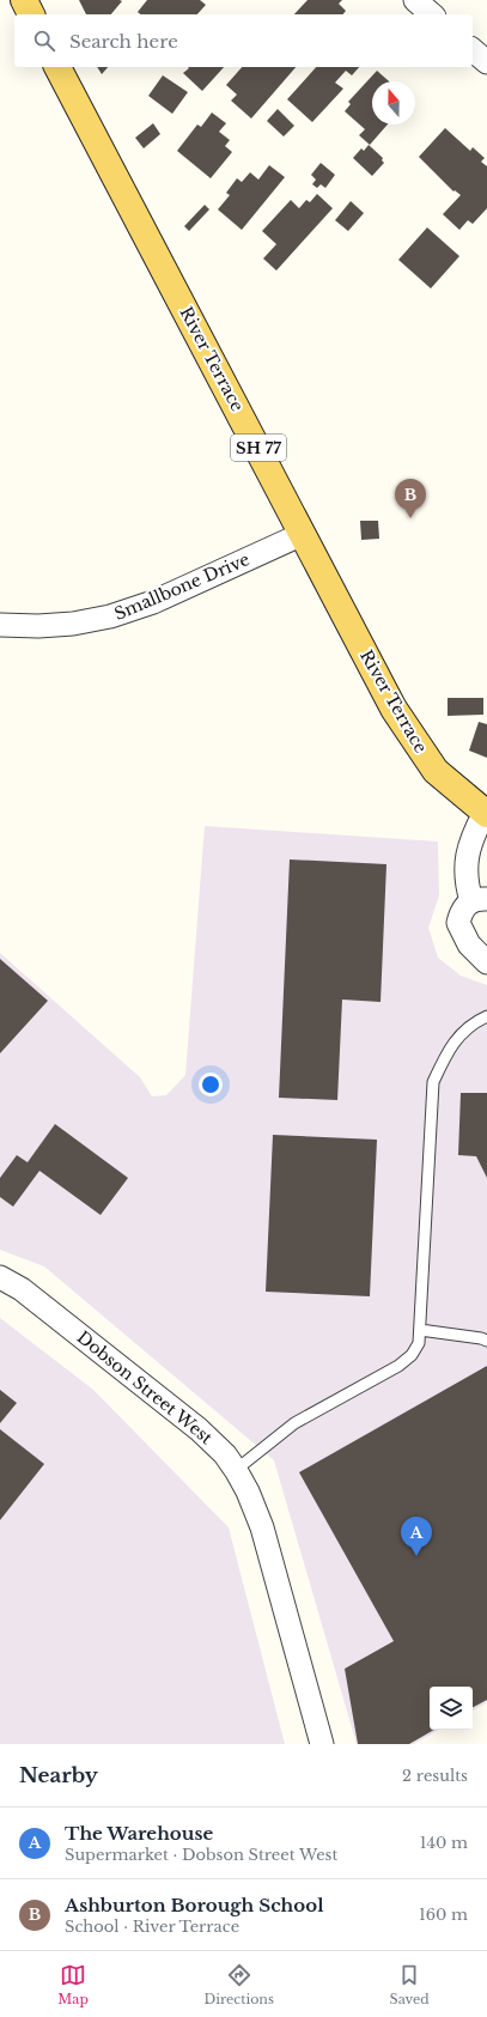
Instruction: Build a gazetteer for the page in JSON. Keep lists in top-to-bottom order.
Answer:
{
  "streets": {
    "main road": ["River Terrace", "SH 77"],
    "street": ["Smallbone Drive", "Dobson Street West"]
  },
  "crossings": [
    ["River Terrace", "Smallbone Drive"]
  ],
  "north": "top",
  "page": {
    "search": "Search here",
    "pins": ["B", "A"],
    "heading": ["Nearby", "2 results"],
    "list": [
      {
        "mark": "A",
        "name": "The Warehouse",
        "note": "Supermarket · Dobson Street West",
        "value": "140 m"
      },
      {
        "mark": "B",
        "name": "Ashburton Borough School",
        "note": "School · River Terrace",
        "value": "160 m"
      }
    ],
    "nav": ["Map", "Directions", "Saved"]
  }
}
